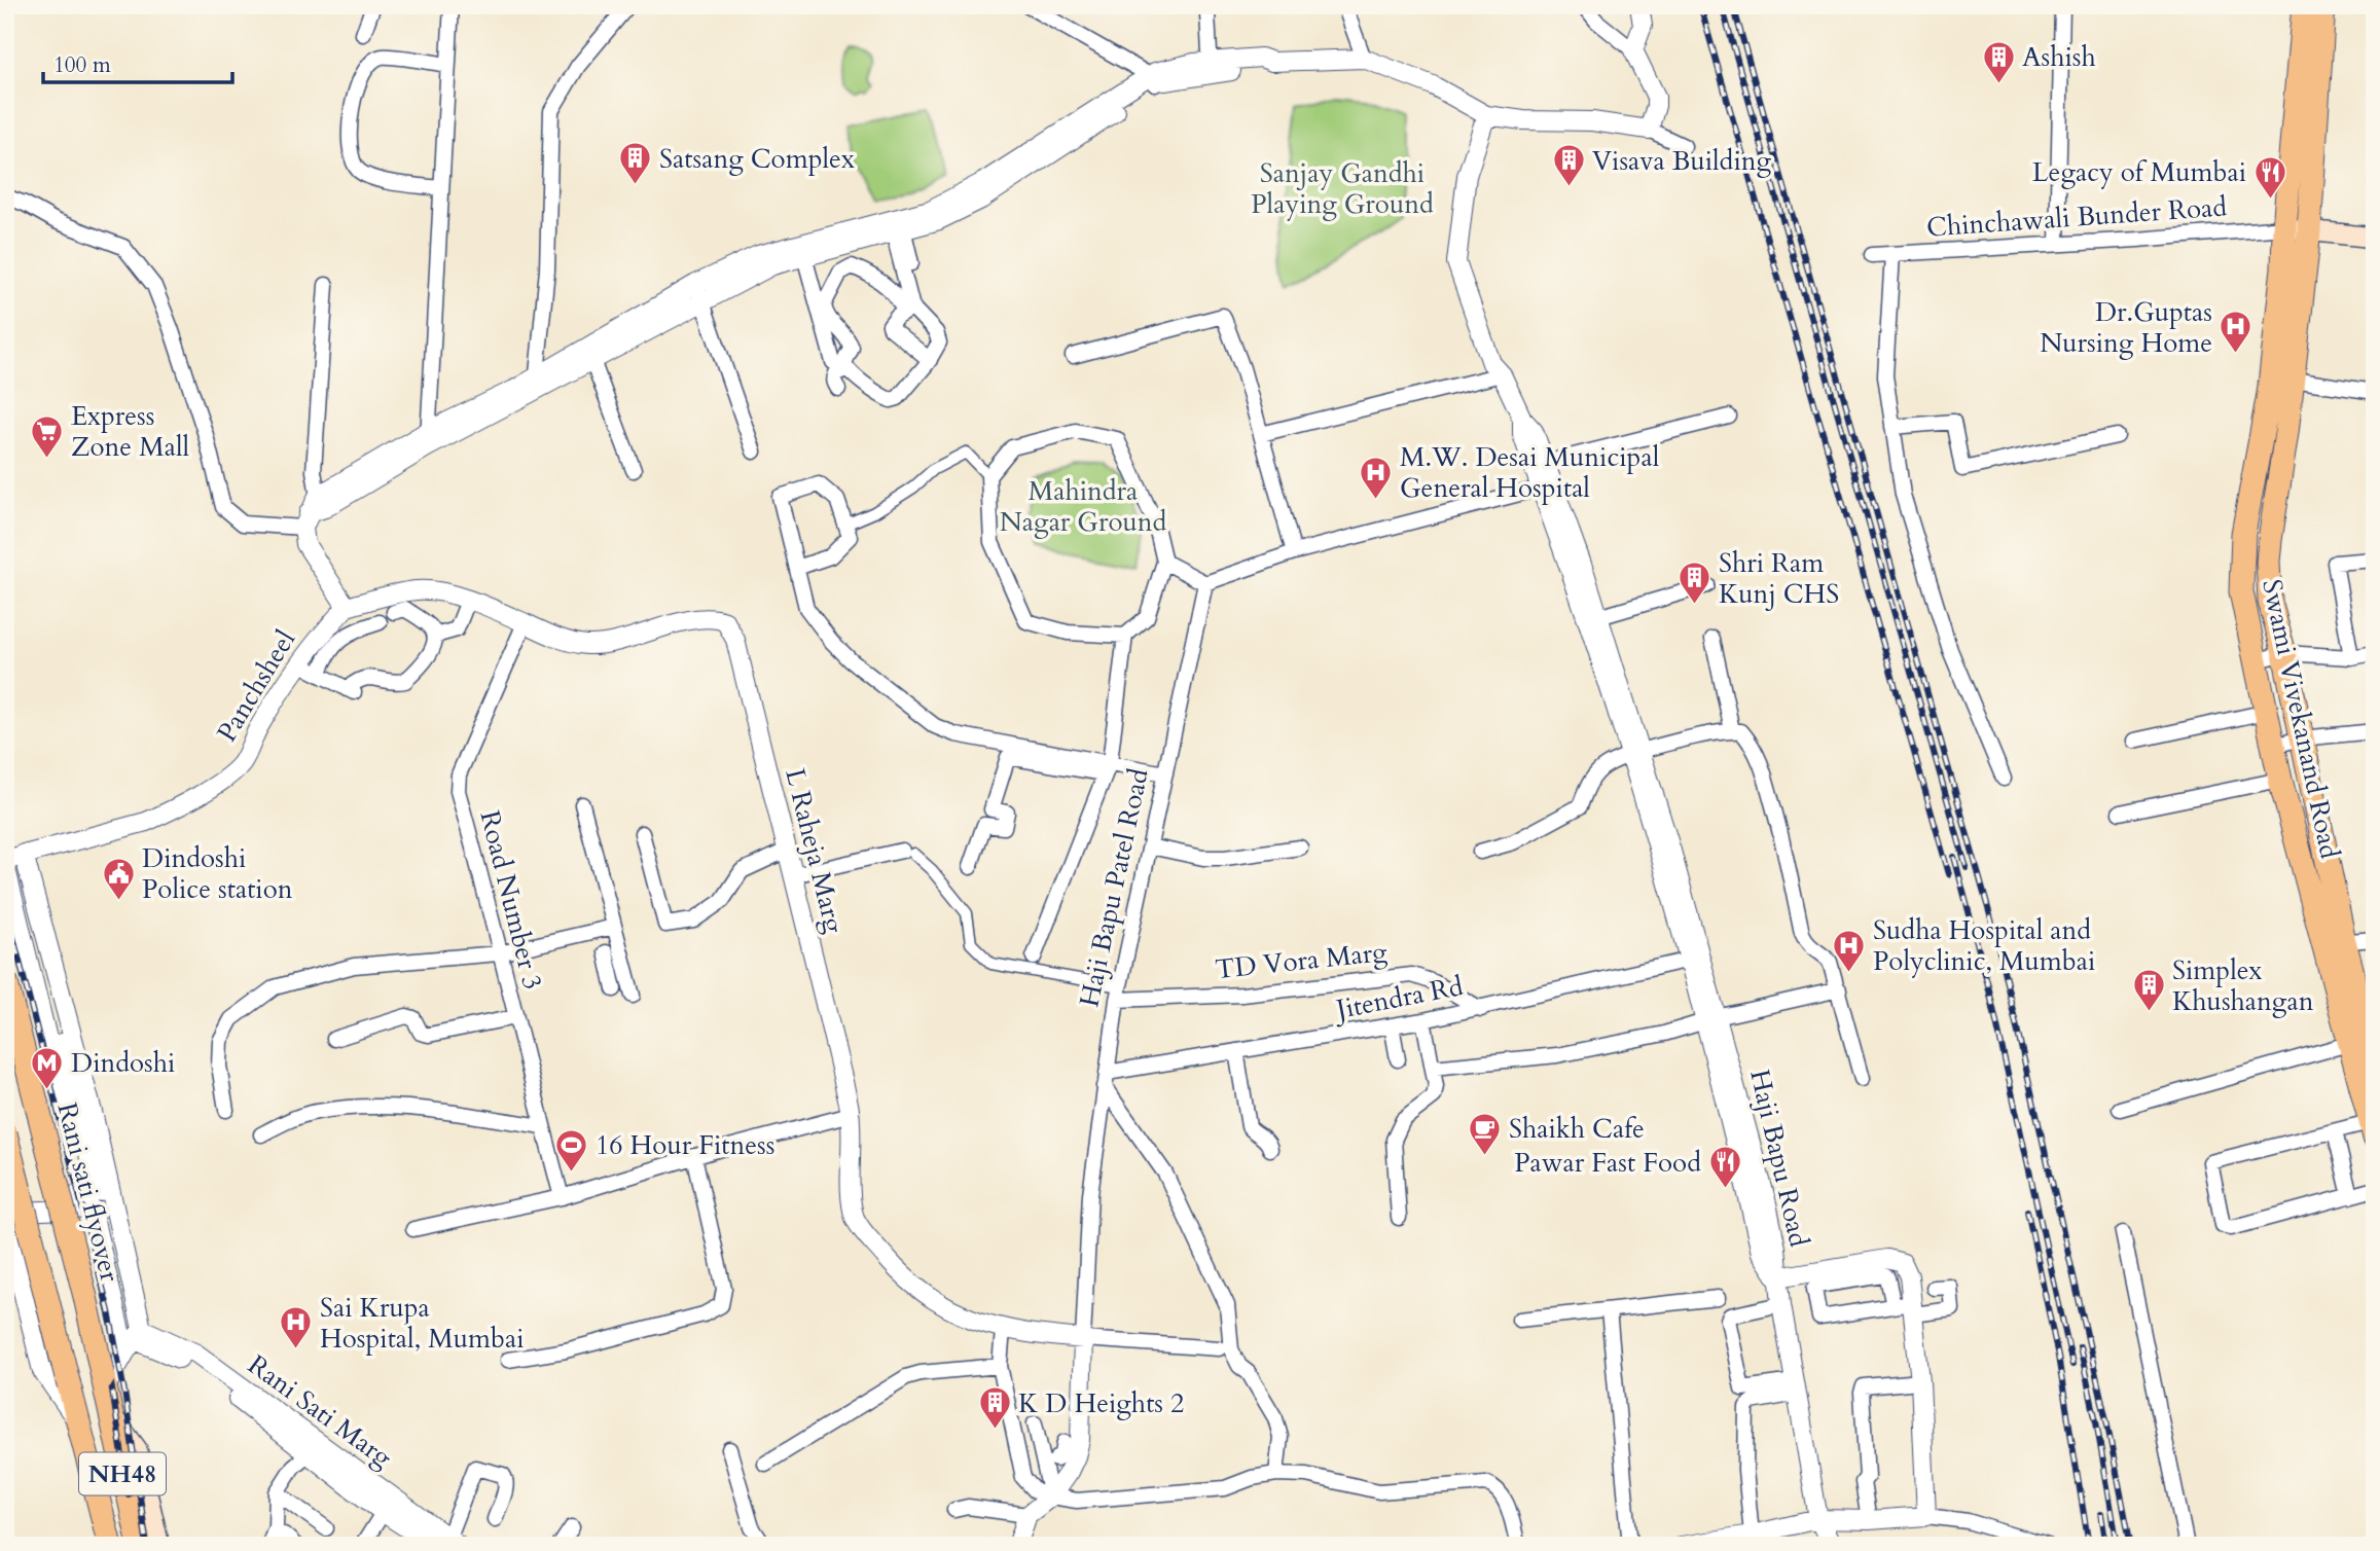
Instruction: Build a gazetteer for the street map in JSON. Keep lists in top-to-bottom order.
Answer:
{
  "streets": {
    "main road": ["Swami Vivekanand Road", "Rani sati flyover", "NH48"],
    "street": [
      "Chinchawali Bunder Road",
      "Panchsheel",
      "L Raheja Marg",
      "Haji Bapu Patel Road",
      "Road Number 3",
      "TD Vora Marg",
      "Jitendra Rd",
      "Haji Bapu Road",
      "Rani Sati Marg"
    ]
  },
  "crossings": [
    ["Chinchawali Bunder Road", "Swami Vivekanand Road"],
    ["Panchsheel", "L Raheja Marg"],
    ["L Raheja Marg", "Haji Bapu Patel Road"],
    ["L Raheja Marg", "Road Number 3"],
    ["Haji Bapu Patel Road", "TD Vora Marg"],
    ["Haji Bapu Patel Road", "Jitendra Rd"],
    ["TD Vora Marg", "Jitendra Rd"],
    ["Jitendra Rd", "Haji Bapu Road"],
    ["Rani sati flyover", "NH48"]
  ],
  "parks": ["Sanjay Gandhi Playing Ground", "Mahindra Nagar Ground"],
  "places": {
    "building": [
      "Ashish",
      "Satsang Complex",
      "Visava Building",
      "Shri Ram Kunj CHS",
      "Simplex Khushangan",
      "K D Heights 2"
    ],
    "restaurant": ["Legacy of Mumbai", "Pawar Fast Food"],
    "hospital": [
      "Dr.Guptas Nursing Home",
      "M.W. Desai Municipal General Hospital",
      "Sudha Hospital and Polyclinic, Mumbai",
      "Sai Krupa Hospital, Mumbai"
    ],
    "supermarket": ["Express Zone Mall"],
    "public building": ["Dindoshi Police station"],
    "metro station": ["Dindoshi"],
    "cafe": ["Shaikh Cafe"],
    "sports": ["16 Hour Fitness"]
  },
  "scale_bar": "100 m"
}
